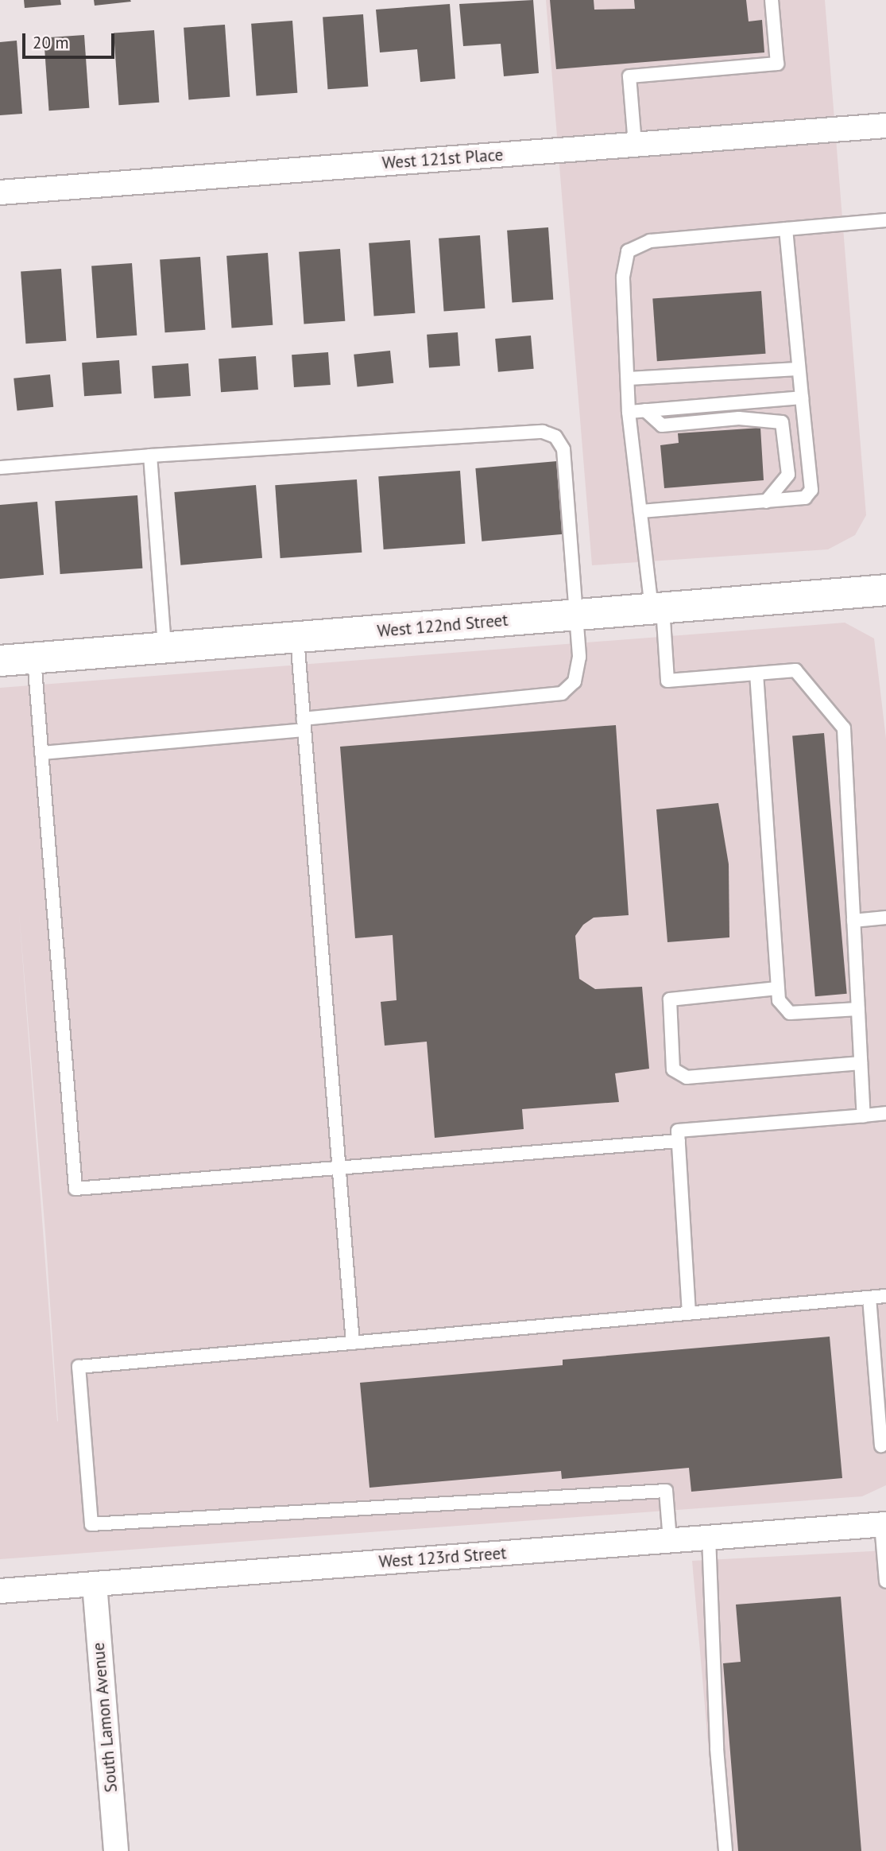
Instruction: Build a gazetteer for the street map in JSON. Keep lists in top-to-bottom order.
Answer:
{
  "streets": {
    "street": [
      "West 121st Place",
      "West 122nd Street",
      "West 123rd Street",
      "South Lamon Avenue"
    ]
  },
  "crossings": [
    ["West 123rd Street", "South Lamon Avenue"]
  ],
  "scale_bar": "20 m"
}
